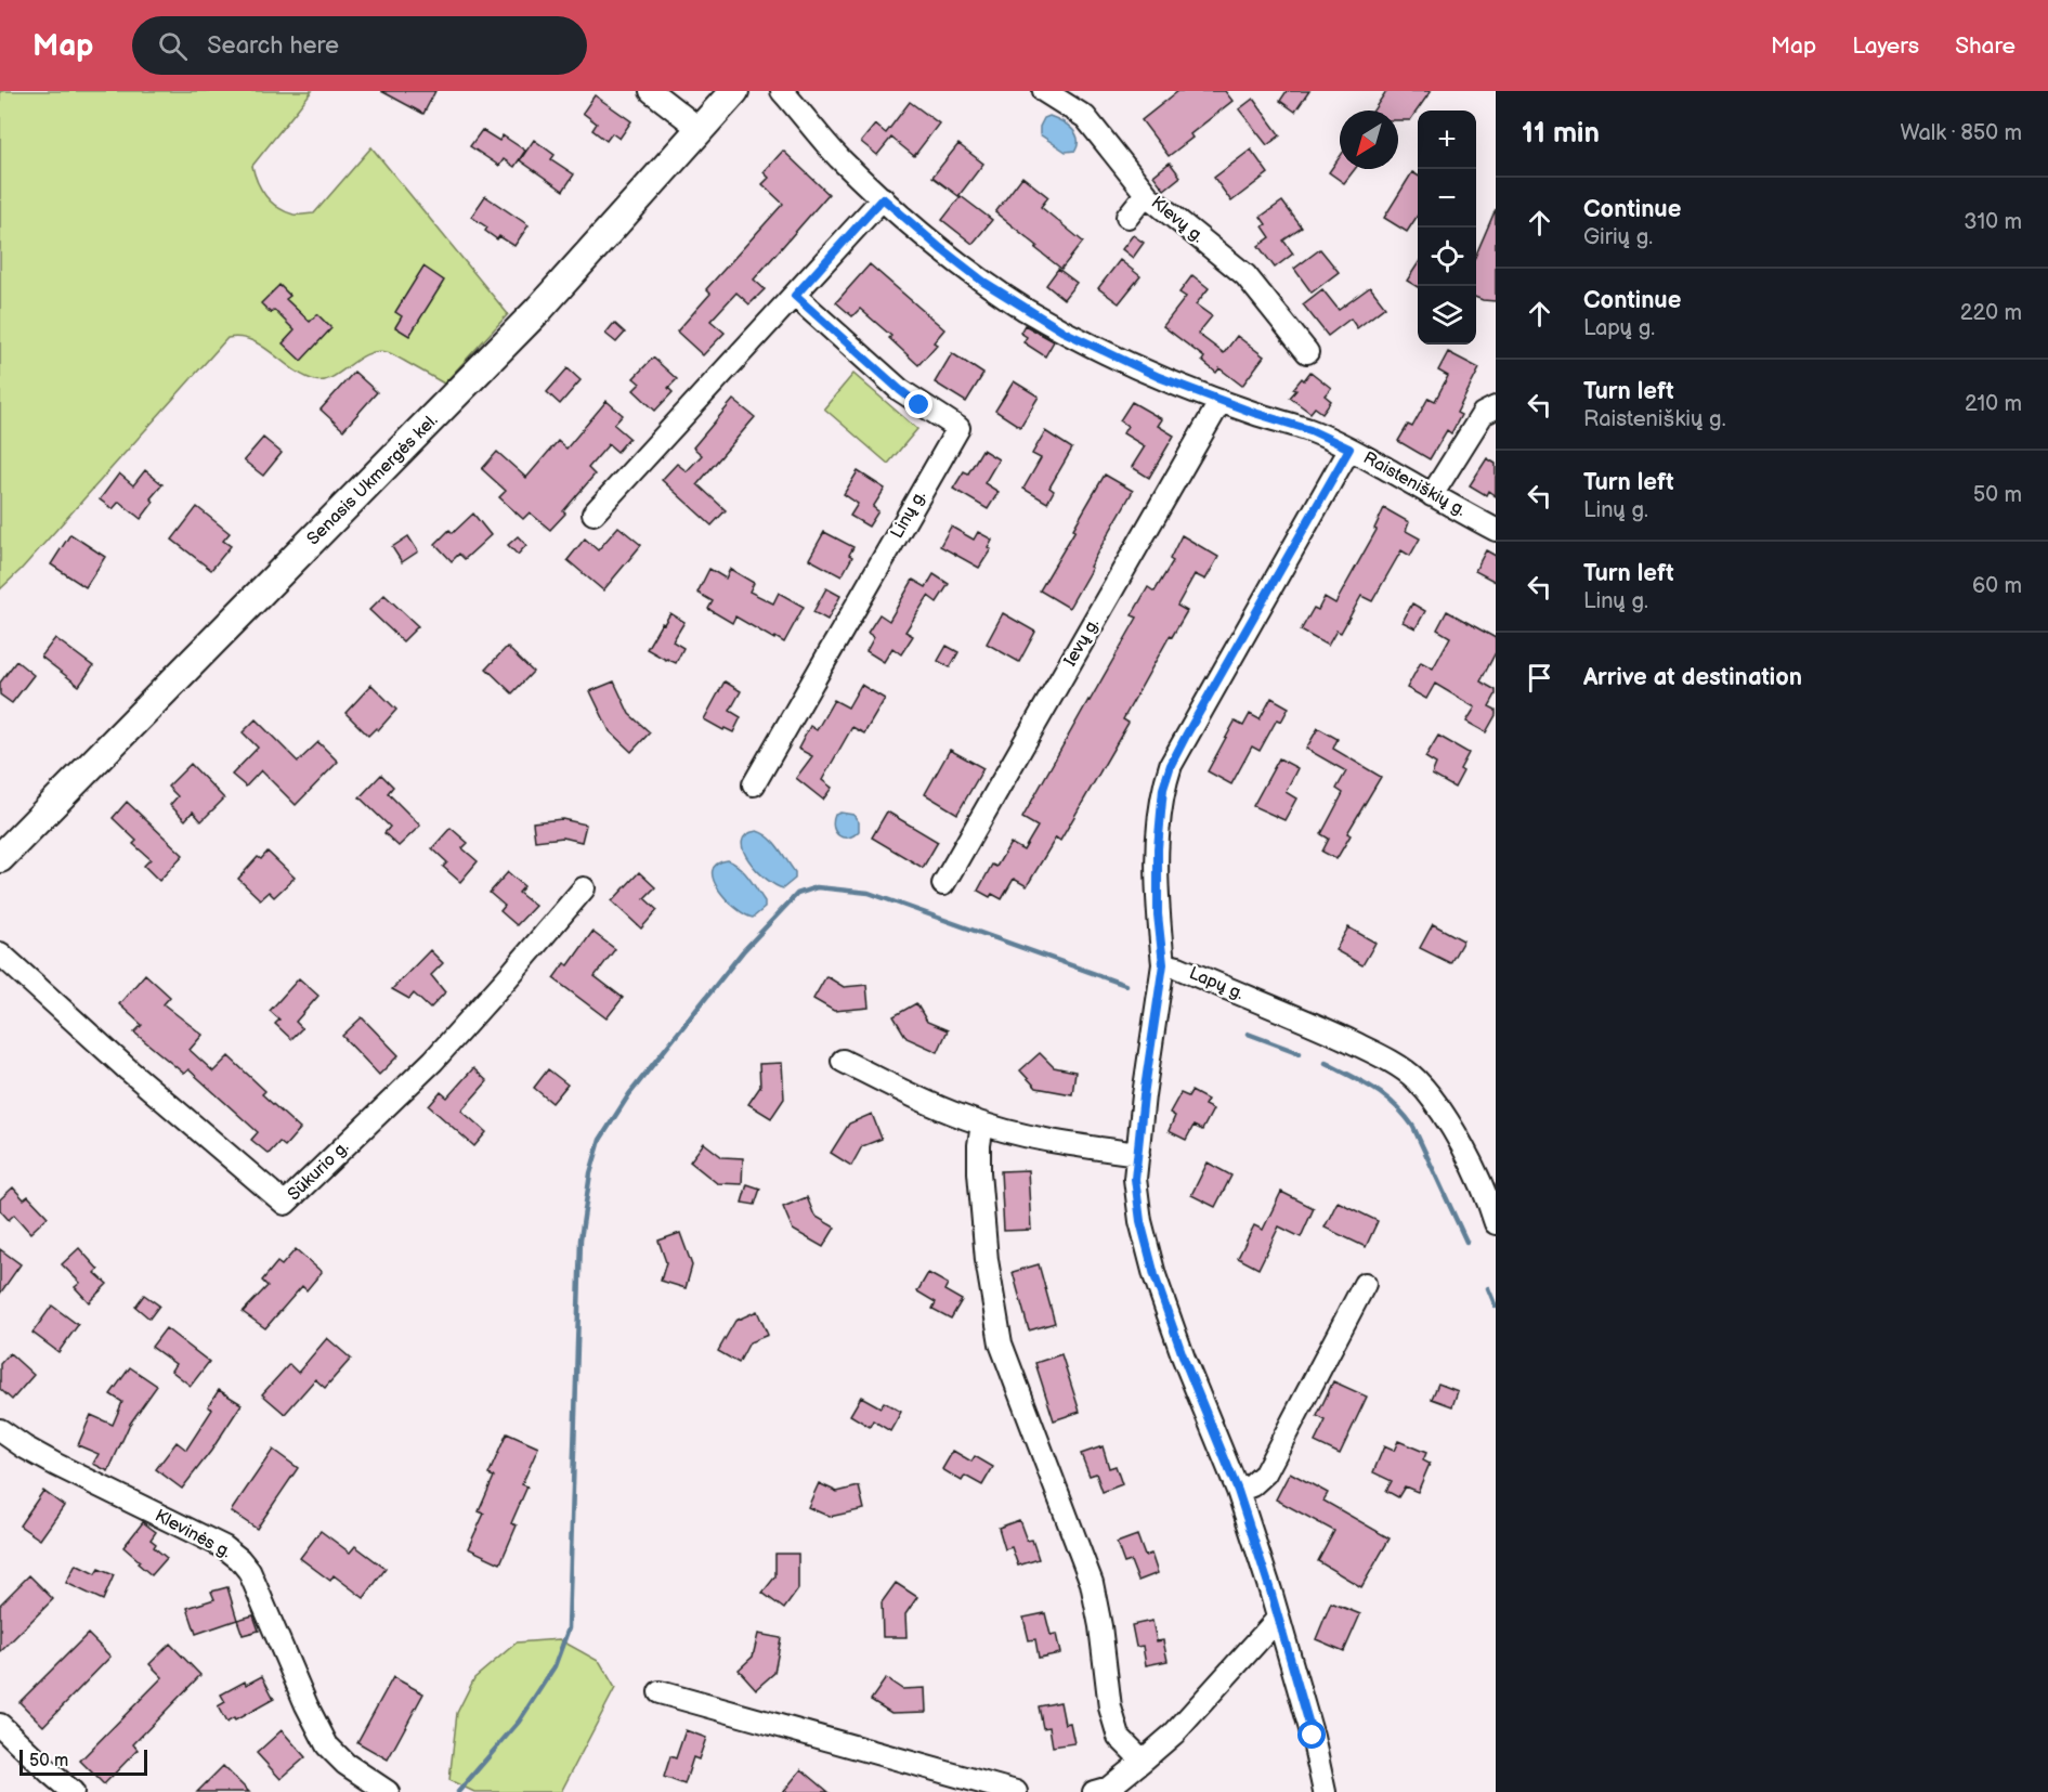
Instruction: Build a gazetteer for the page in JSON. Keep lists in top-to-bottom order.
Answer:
{
  "streets": {
    "main road": ["Senasis Ukmergės kel."],
    "street": [
      "Klevų g.",
      "Raisteniškių g.",
      "Linų g.",
      "Ievų g.",
      "Lapų g.",
      "Sūkurio g.",
      "Klevinės g."
    ]
  },
  "crossings": [
    ["Raisteniškių g.", "Ievų g."]
  ],
  "scale_bar": "50 m",
  "north": "bottom left",
  "page": {
    "header": "Map",
    "search": "Search here",
    "nav": ["Map", "Layers", "Share"],
    "heading": ["11 min", "Walk · 850 m"],
    "map_buttons": ["+", "−"],
    "list": [
      ["Continue", "Girių g.", "310 m"],
      ["Continue", "Lapų g.", "220 m"],
      ["Turn left", "Raisteniškių g.", "210 m"],
      ["Turn left", "Linų g.", "50 m"],
      ["Turn left", "Linų g.", "60 m"],
      "Arrive at destination"
    ],
    "scale": "50 m"
  }
}
